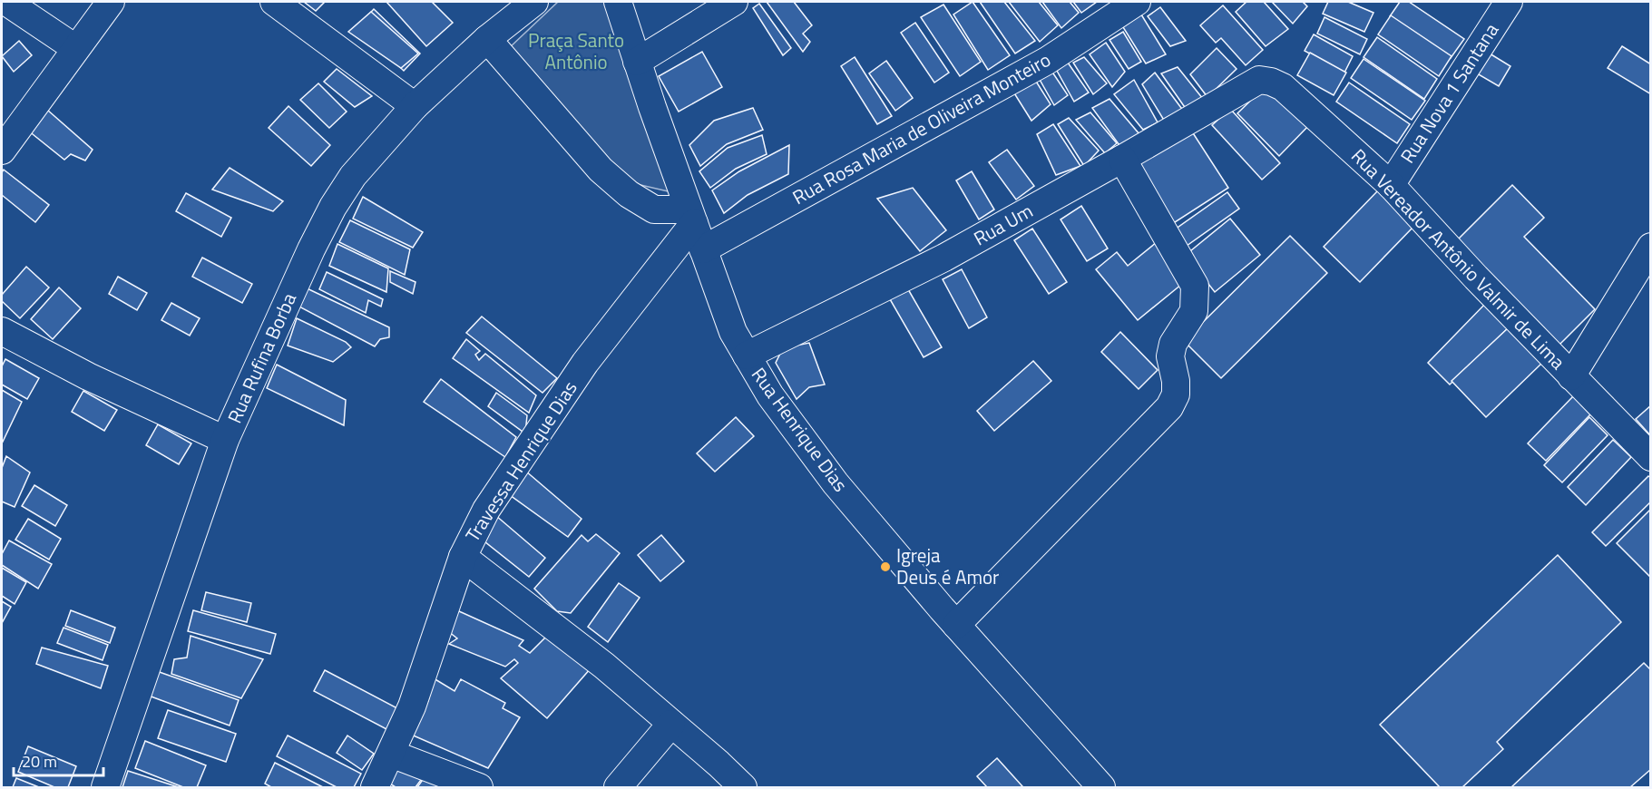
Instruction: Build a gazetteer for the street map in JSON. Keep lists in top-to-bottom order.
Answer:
{
  "streets": {
    "street": [
      "Rua Nova 1 Santana",
      "Rua Rosa Maria de Oliveira Monteiro",
      "Rua Um",
      "Rua Vereador Antônio Valmir de Lima",
      "Rua Rufina Borba",
      "Rua Henrique Dias",
      "Travessa Henrique Dias"
    ]
  },
  "crossings": [
    ["Rua Nova 1 Santana", "Rua Vereador Antônio Valmir de Lima"],
    ["Rua Rosa Maria de Oliveira Monteiro", "Rua Henrique Dias"],
    ["Rua Um", "Rua Vereador Antônio Valmir de Lima"],
    ["Rua Um", "Rua Henrique Dias"],
    ["Rua Henrique Dias", "Travessa Henrique Dias"]
  ],
  "parks": ["Praça Santo Antônio"],
  "places": ["Igreja Deus é Amor"],
  "scale_bar": "20 m"
}
